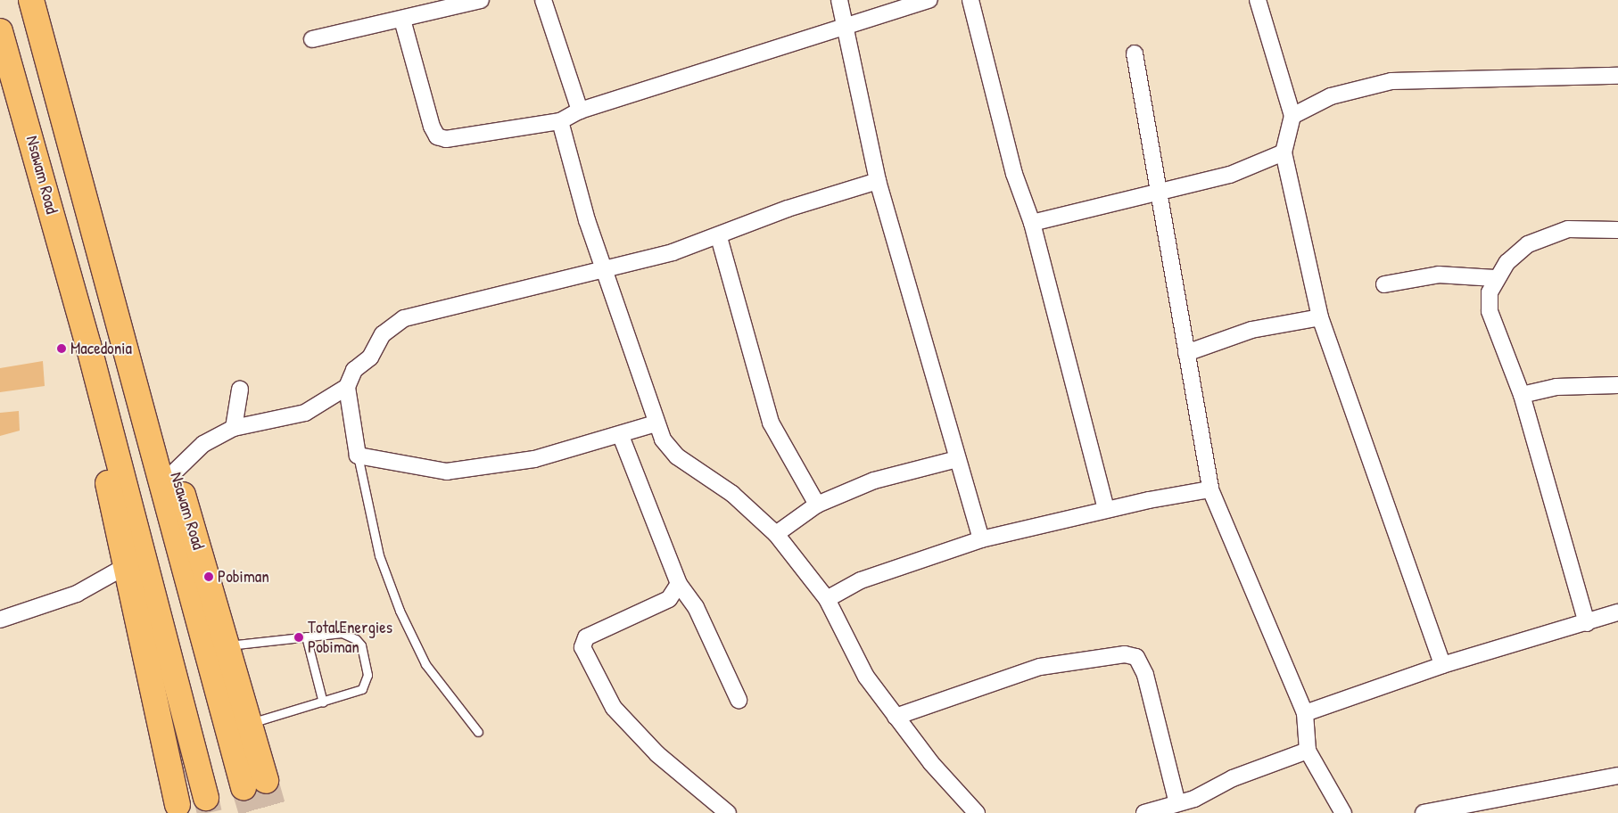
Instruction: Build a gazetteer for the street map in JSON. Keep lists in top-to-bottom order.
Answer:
{
  "streets": {
    "highway": ["Nsawam Road"]
  },
  "places": ["Macedonia", "Pobiman", "TotalEnergies Pobiman"]
}
